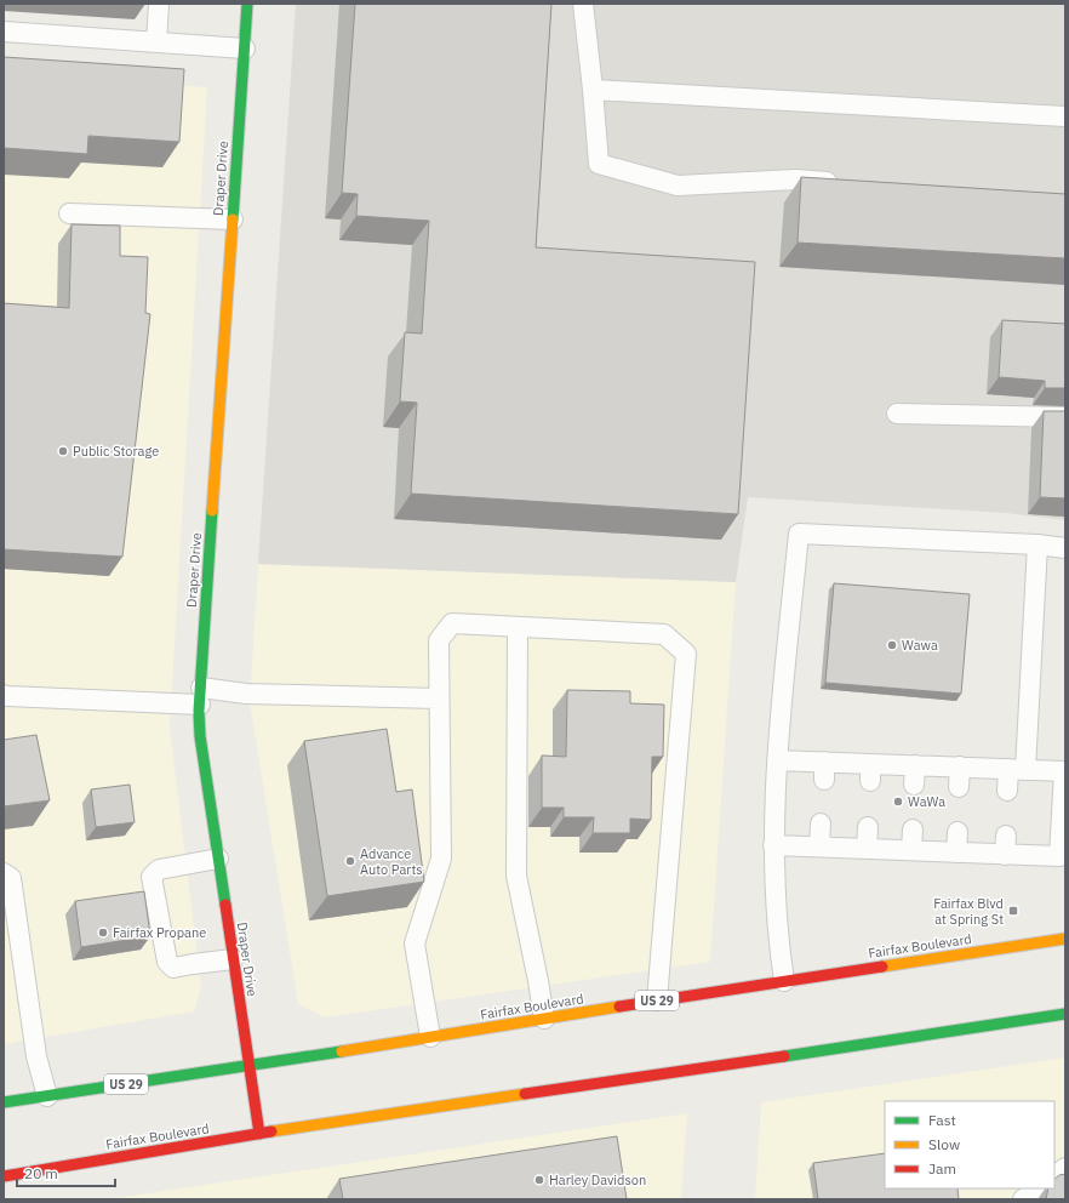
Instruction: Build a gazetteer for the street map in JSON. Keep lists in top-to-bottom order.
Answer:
{
  "streets": {
    "main road": ["Draper Drive", "Fairfax Boulevard", "US 29"]
  },
  "crossings": [
    ["Draper Drive", "Fairfax Boulevard"]
  ],
  "places": {
    "other": [
      "Public Storage",
      "Wawa",
      "WaWa",
      "Advance Auto Parts",
      "Fairfax Propane",
      "Harley Davidson"
    ],
    "transit": ["Fairfax Blvd at Spring St"]
  },
  "legend": ["Fast", "Slow", "Jam"],
  "scale_bar": "20 m"
}
